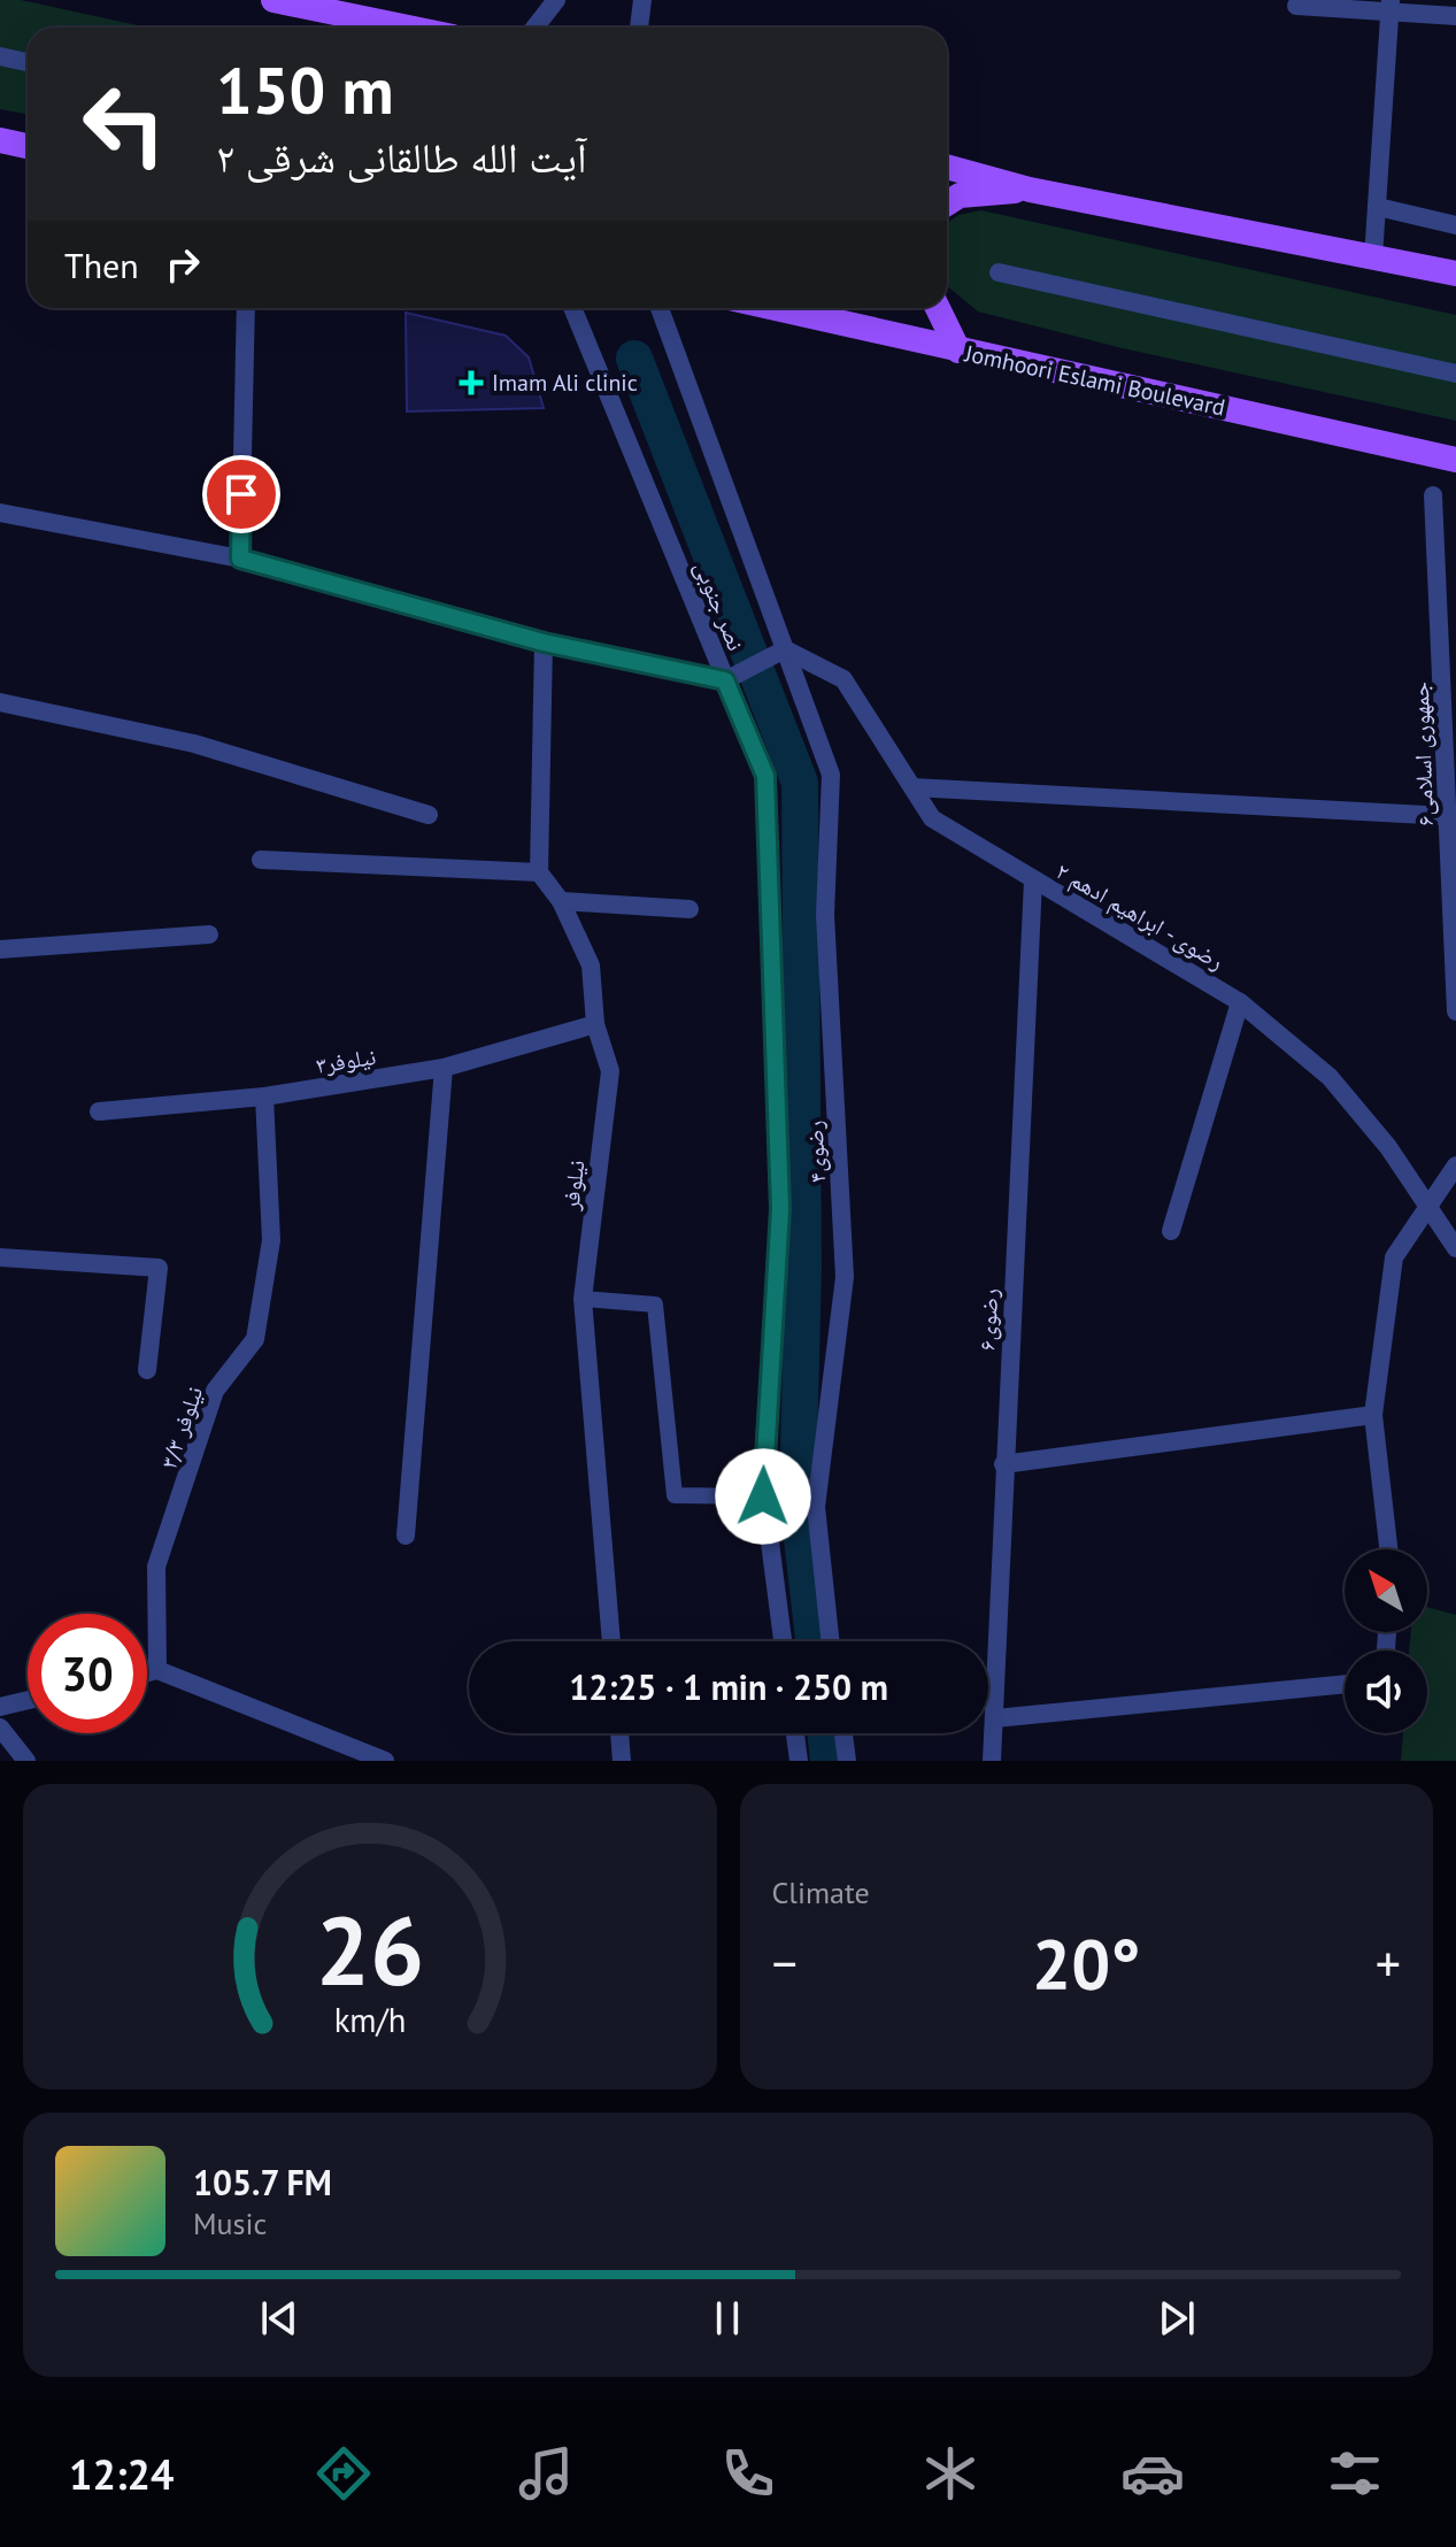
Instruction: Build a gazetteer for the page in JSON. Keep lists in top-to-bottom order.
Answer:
{
  "streets": {
    "main road": ["Jomhoori Eslami Boulevard"],
    "street": [
      "نصر جنوبی",
      "جمهوری اسلامی۶",
      "رضوی - ابراهیم ادهم ۲",
      "نیلوفر۳",
      "رضوی۴",
      "نیلوفر",
      "رضوی۶",
      "نیلوفر ۳/۳"
    ]
  },
  "crossings": [
    ["رضوی - ابراهیم ادهم ۲", "رضوی۴"],
    ["رضوی - ابراهیم ادهم ۲", "رضوی۶"],
    ["نیلوفر۳", "نیلوفر"],
    ["نیلوفر۳", "نیلوفر ۳/۳"]
  ],
  "places": {
    "health": ["Imam Ali clinic"]
  },
  "north": "top left",
  "page": {
    "turn": ["150 m", "آیت الله طالقانی شرقی ۲"],
    "then": "Then",
    "limit": "30",
    "trip": "12:25 · 1 min · 250 m",
    "tile": "Climate",
    "heat": ["−", "20°", "+"],
    "song": ["105.7 FM", "Music"],
    "tabs": "12:24",
    "gauge": ["26", "km/h"]
  }
}
